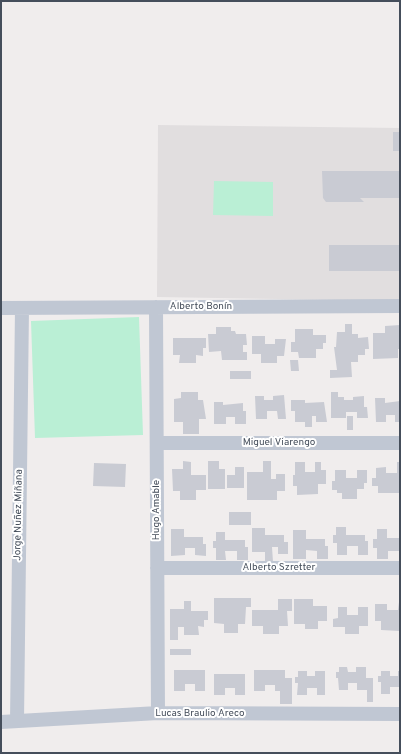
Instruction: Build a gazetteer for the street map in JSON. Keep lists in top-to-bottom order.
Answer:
{
  "streets": {
    "street": [
      "Alberto Bonín",
      "Miguel Viarengo",
      "Hugo Amable",
      "Jorge Nuñez Miñana",
      "Alberto Szretter",
      "Lucas Braulio Areco"
    ]
  },
  "crossings": [
    ["Alberto Bonín", "Hugo Amable"],
    ["Alberto Bonín", "Jorge Nuñez Miñana"],
    ["Miguel Viarengo", "Hugo Amable"],
    ["Hugo Amable", "Alberto Szretter"],
    ["Hugo Amable", "Lucas Braulio Areco"],
    ["Jorge Nuñez Miñana", "Lucas Braulio Areco"]
  ]
}
